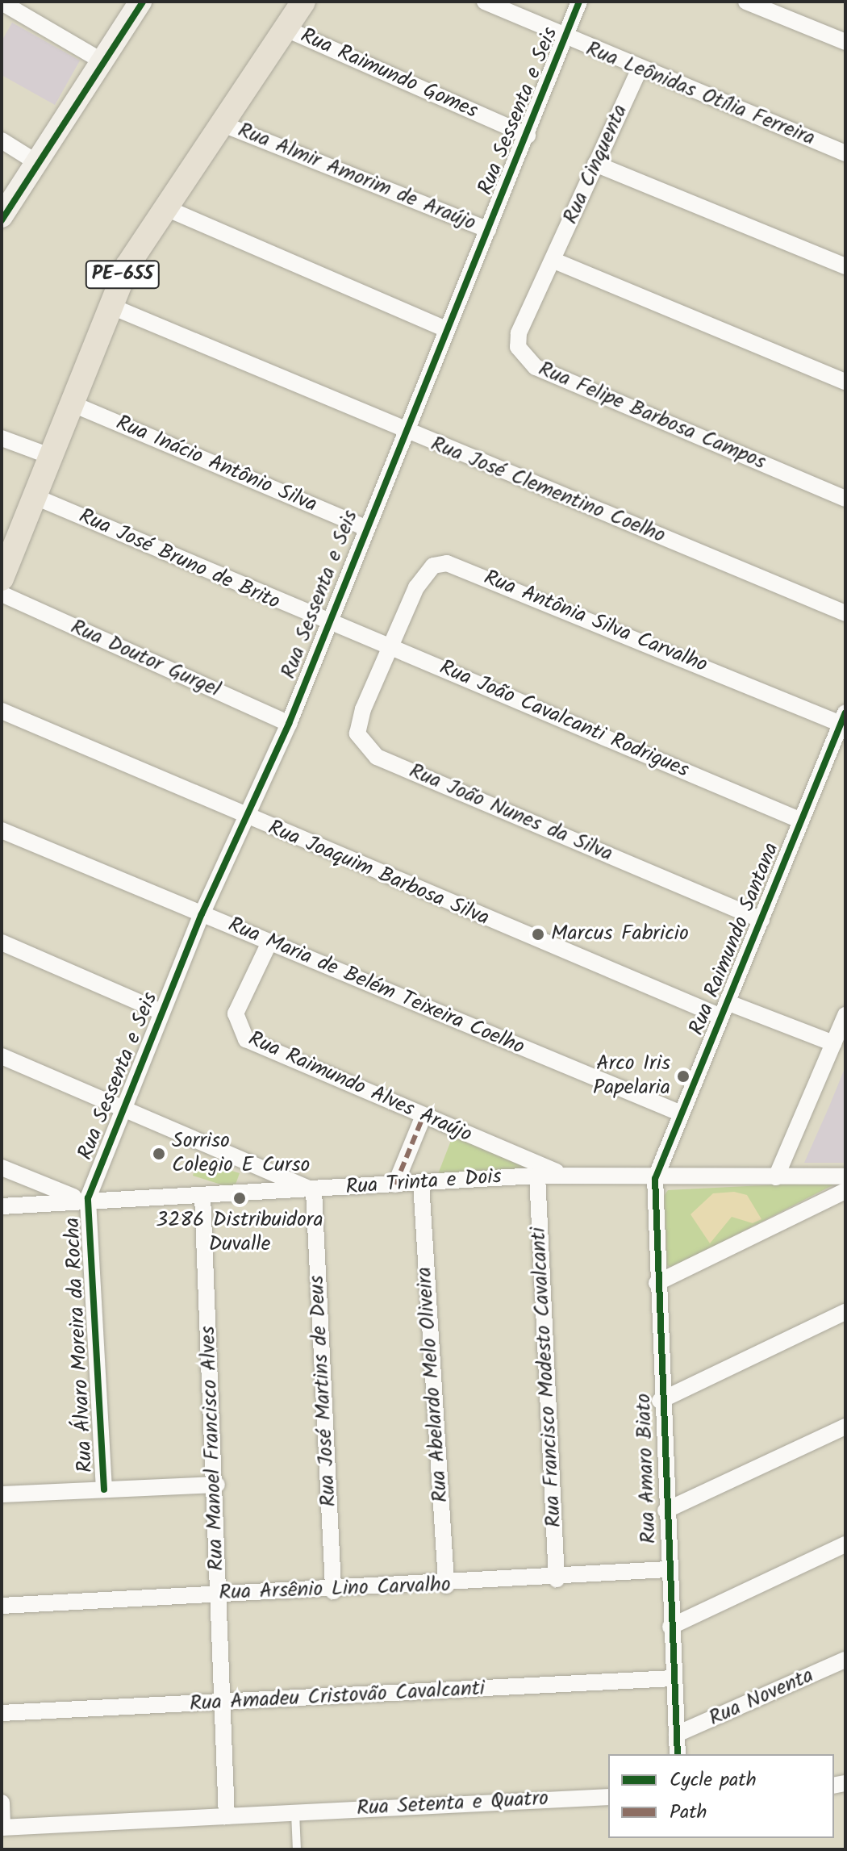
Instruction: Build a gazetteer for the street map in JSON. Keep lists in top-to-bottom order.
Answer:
{
  "streets": {
    "main road": ["PE-655"],
    "street": [
      "Rua Raimundo Gomes",
      "Rua Leônidas Otília Ferreira",
      "Rua Sessenta e Seis",
      "Rua Cinquenta",
      "Rua Almir Amorim de Araújo",
      "Rua Felipe Barbosa Campos",
      "Rua Inácio Antônio Silva",
      "Rua José Clementino Coelho",
      "Rua José Bruno de Brito",
      "Rua Antônia Silva Carvalho",
      "Rua Doutor Gurgel",
      "Rua João Cavalcanti Rodrigues",
      "Rua João Nunes da Silva",
      "Rua Joaquim Barbosa Silva",
      "Rua Raimundo Santana",
      "Rua Maria de Belém Teixeira Coelho",
      "Rua Raimundo Alves Araújo",
      "Rua Trinta e Dois",
      "Rua Álvaro Moreira da Rocha",
      "Rua Francisco Modesto Cavalcanti",
      "Rua Abelardo Melo Oliveira",
      "Rua José Martins de Deus",
      "Rua Manoel Francisco Alves",
      "Rua Amaro Biato",
      "Rua Arsênio Lino Carvalho",
      "Rua Amadeu Cristovão Cavalcanti",
      "Rua Noventa",
      "Rua Setenta e Quatro"
    ]
  },
  "crossings": [
    ["Rua Raimundo Gomes", "Rua Sessenta e Seis"],
    ["Rua Raimundo Gomes", "PE-655"],
    ["Rua Leônidas Otília Ferreira", "Rua Sessenta e Seis"],
    ["Rua Leônidas Otília Ferreira", "Rua Cinquenta"],
    ["Rua Sessenta e Seis", "Rua Almir Amorim de Araújo"],
    ["Rua Sessenta e Seis", "Rua Inácio Antônio Silva"],
    ["Rua Sessenta e Seis", "Rua José Clementino Coelho"],
    ["Rua Sessenta e Seis", "Rua José Bruno de Brito"],
    ["Rua Sessenta e Seis", "Rua Doutor Gurgel"],
    ["Rua Sessenta e Seis", "Rua João Cavalcanti Rodrigues"],
    ["Rua Sessenta e Seis", "Rua Joaquim Barbosa Silva"],
    ["Rua Sessenta e Seis", "Rua Maria de Belém Teixeira Coelho"],
    ["Rua Sessenta e Seis", "Rua Trinta e Dois"],
    ["Rua Sessenta e Seis", "Rua Álvaro Moreira da Rocha"],
    ["Rua Cinquenta", "Rua Felipe Barbosa Campos"],
    ["Rua Almir Amorim de Araújo", "PE-655"],
    ["PE-655", "Rua Inácio Antônio Silva"],
    ["PE-655", "Rua José Clementino Coelho"],
    ["PE-655", "Rua José Bruno de Brito"],
    ["Rua José Bruno de Brito", "Rua João Cavalcanti Rodrigues"],
    ["Rua Antônia Silva Carvalho", "Rua João Cavalcanti Rodrigues"],
    ["Rua Antônia Silva Carvalho", "Rua João Nunes da Silva"],
    ["Rua Antônia Silva Carvalho", "Rua Raimundo Santana"],
    ["Rua João Cavalcanti Rodrigues", "Rua João Nunes da Silva"],
    ["Rua João Cavalcanti Rodrigues", "Rua Raimundo Santana"],
    ["Rua João Nunes da Silva", "Rua Raimundo Santana"],
    ["Rua Joaquim Barbosa Silva", "Rua Raimundo Santana"],
    ["Rua Raimundo Santana", "Rua Maria de Belém Teixeira Coelho"],
    ["Rua Raimundo Santana", "Rua Trinta e Dois"],
    ["Rua Raimundo Santana", "Rua Amaro Biato"],
    ["Rua Maria de Belém Teixeira Coelho", "Rua Raimundo Alves Araújo"],
    ["Rua Raimundo Alves Araújo", "Rua Trinta e Dois"],
    ["Rua Trinta e Dois", "Rua Álvaro Moreira da Rocha"],
    ["Rua Trinta e Dois", "Rua Francisco Modesto Cavalcanti"],
    ["Rua Trinta e Dois", "Rua Abelardo Melo Oliveira"],
    ["Rua Trinta e Dois", "Rua José Martins de Deus"],
    ["Rua Trinta e Dois", "Rua Manoel Francisco Alves"],
    ["Rua Trinta e Dois", "Rua Amaro Biato"],
    ["Rua Francisco Modesto Cavalcanti", "Rua Arsênio Lino Carvalho"],
    ["Rua Abelardo Melo Oliveira", "Rua Arsênio Lino Carvalho"],
    ["Rua José Martins de Deus", "Rua Arsênio Lino Carvalho"],
    ["Rua Manoel Francisco Alves", "Rua Arsênio Lino Carvalho"],
    ["Rua Manoel Francisco Alves", "Rua Amadeu Cristovão Cavalcanti"],
    ["Rua Manoel Francisco Alves", "Rua Setenta e Quatro"],
    ["Rua Amaro Biato", "Rua Arsênio Lino Carvalho"],
    ["Rua Amaro Biato", "Rua Amadeu Cristovão Cavalcanti"],
    ["Rua Amaro Biato", "Rua Noventa"]
  ],
  "places": [
    "Marcus Fabricio",
    "Arco Iris Papelaria",
    "Sorriso Colegio E Curso",
    "3286 Distribuidora Duvalle"
  ],
  "legend": ["Cycle path", "Path"]
}
